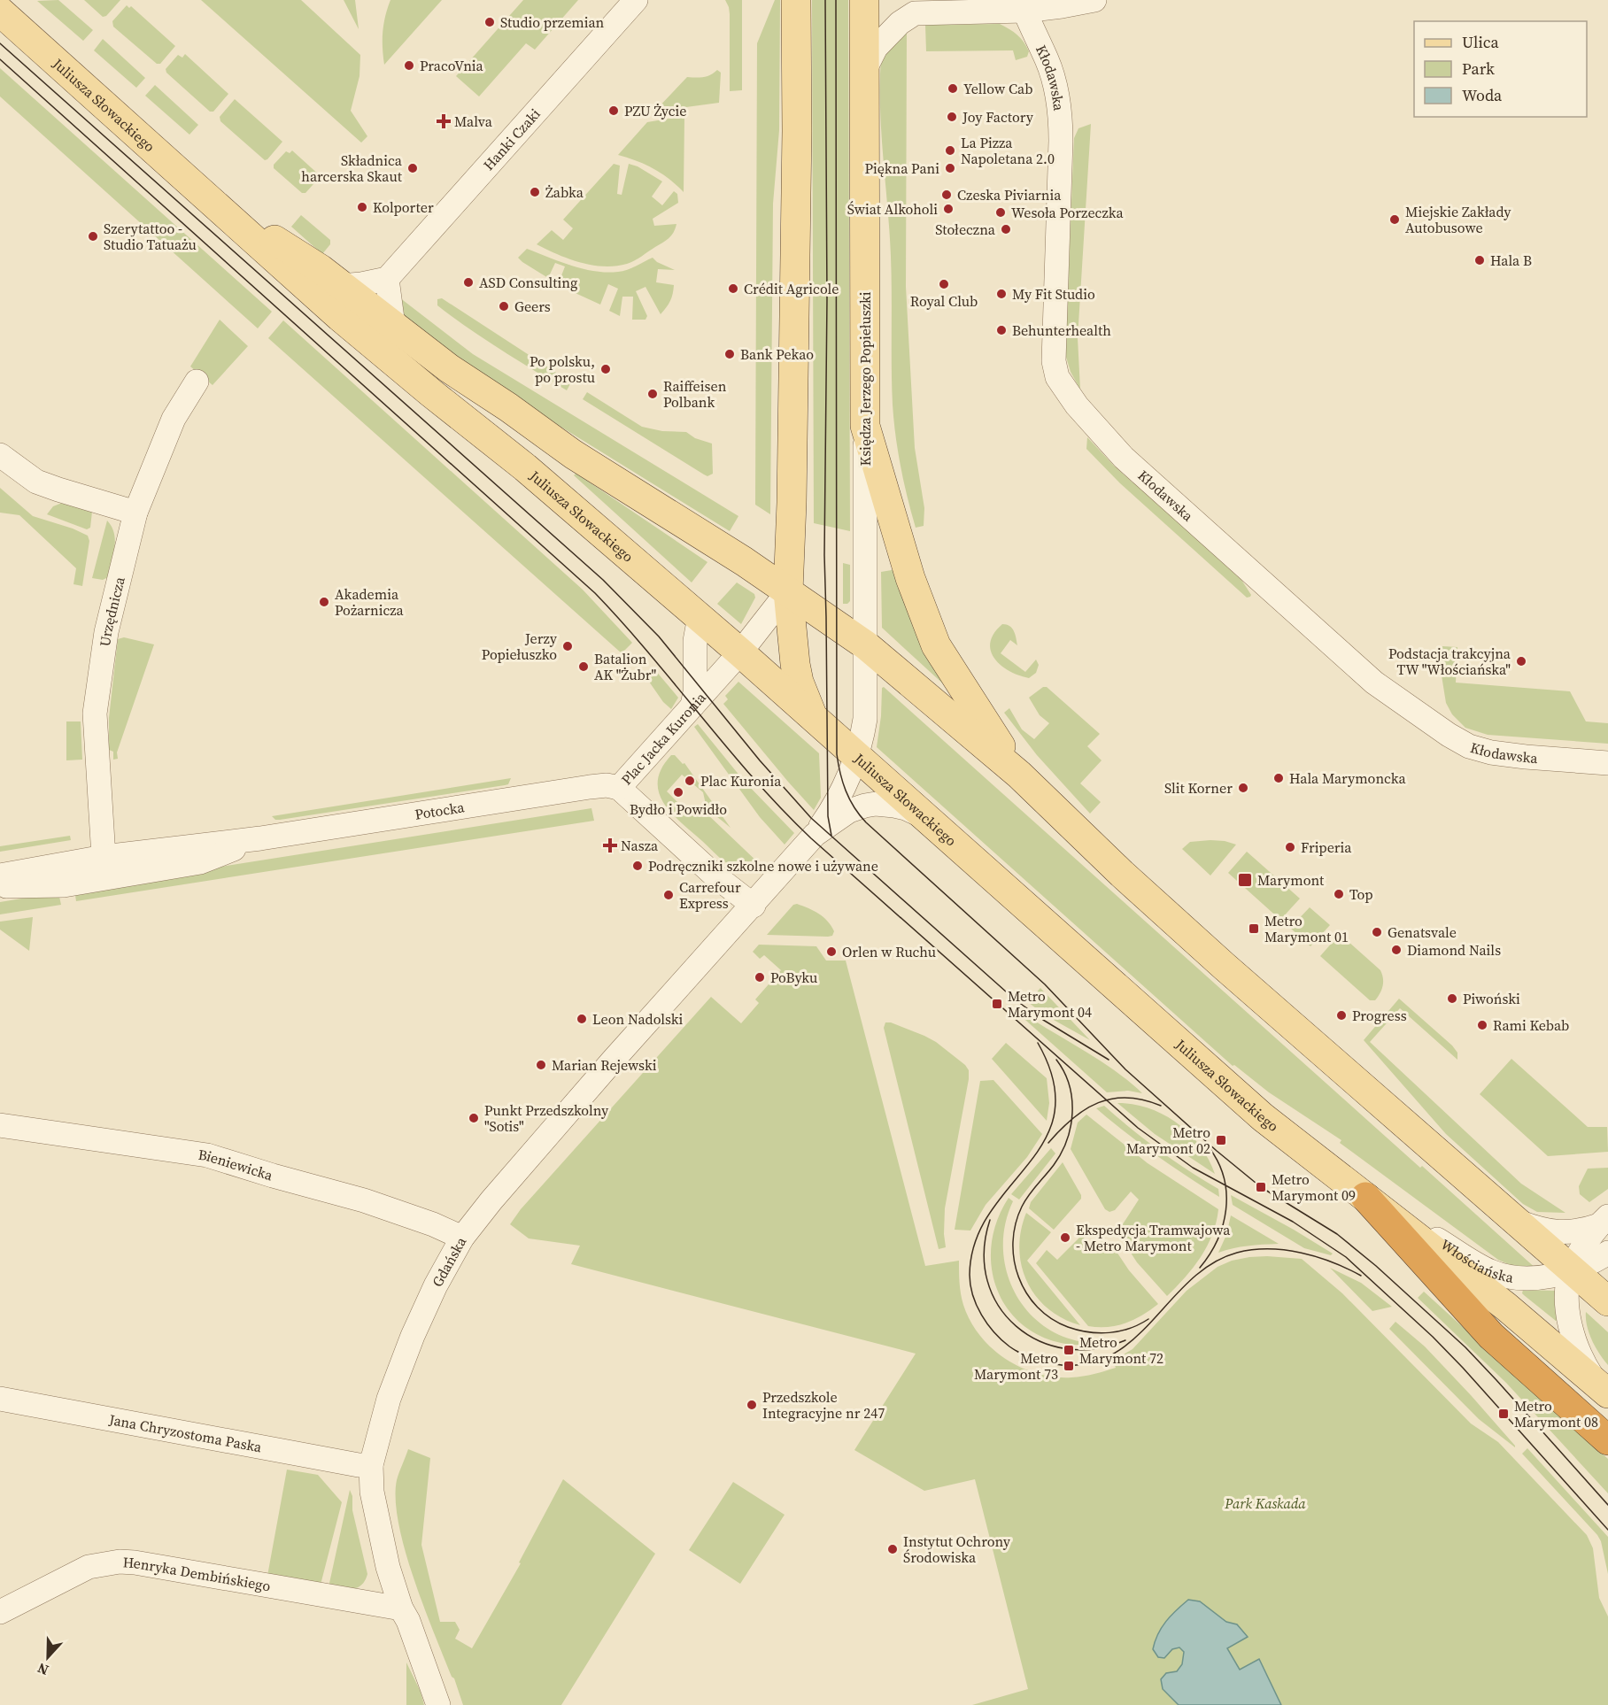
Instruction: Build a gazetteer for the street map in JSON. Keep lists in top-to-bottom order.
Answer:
{
  "streets": {
    "main road": ["Juliusza Słowackiego", "Księdza Jerzego Popiełuszki"],
    "street": [
      "Kłodawska",
      "Hanki Czaki",
      "Urzędnicza",
      "Plac Jacka Kuronia",
      "Potocka",
      "Bieniewicka",
      "Włościańska",
      "Gdańska",
      "Jana Chryzostoma Paska",
      "Henryka Dembińskiego"
    ]
  },
  "crossings": [
    ["Juliusza Słowackiego", "Księdza Jerzego Popiełuszki"],
    ["Juliusza Słowackiego", "Plac Jacka Kuronia"],
    ["Juliusza Słowackiego", "Włościańska"],
    ["Urzędnicza", "Potocka"],
    ["Plac Jacka Kuronia", "Potocka"],
    ["Plac Jacka Kuronia", "Gdańska"],
    ["Bieniewicka", "Gdańska"],
    ["Gdańska", "Jana Chryzostoma Paska"],
    ["Gdańska", "Henryka Dembińskiego"]
  ],
  "parks": ["Park Kaskada"],
  "places": {
    "other": [
      "Studio przemian",
      "PracoVnia",
      "Yellow Cab",
      "PZU Życie",
      "Joy Factory",
      "La Pizza Napoletana 2.0",
      "Składnica harcerska Skaut",
      "Piękna Pani",
      "Żabka",
      "Czeska Piviarnia",
      "Kolporter",
      "Świat Alkoholi",
      "Wesoła Porzeczka",
      "Miejskie Zakłady Autobusowe",
      "Stołeczna",
      "Szerytattoo - Studio Tatuażu",
      "Hala B",
      "ASD Consulting",
      "Royal Club",
      "Crédit Agricole",
      "My Fit Studio",
      "Geers",
      "Behunterhealth",
      "Bank Pekao",
      "Po polsku, po prostu",
      "Raiffeisen Polbank",
      "Akademia Pożarnicza",
      "Jerzy Popiełuszko",
      "Podstacja trakcyjna TW \"Włościańska\"",
      "Batalion AK \"Żubr\"",
      "Hala Marymoncka",
      "Plac Kuronia",
      "Slit Korner",
      "Bydło i Powidło",
      "Friperia",
      "Podręczniki szkolne nowe i używane",
      "Top",
      "Carrefour Express",
      "Genatsvale",
      "Diamond Nails",
      "Orlen w Ruchu",
      "PoByku",
      "Piwoński",
      "Progress",
      "Leon Nadolski",
      "Rami Kebab",
      "Marian Rejewski",
      "Punkt Przedszkolny \"Sotis\"",
      "Ekspedycja Tramwajowa - Metro Marymont",
      "Przedszkole Integracyjne nr 247",
      "Instytut Ochrony Środowiska"
    ],
    "health": ["Malva", "Nasza"],
    "transit": [
      "Marymont",
      "Metro Marymont 01",
      "Metro Marymont 04",
      "Metro Marymont 02",
      "Metro Marymont 09",
      "Metro Marymont 72",
      "Metro Marymont 73",
      "Metro Marymont 08"
    ]
  },
  "legend": ["Ulica", "Park", "Woda"],
  "north": "bottom"
}
